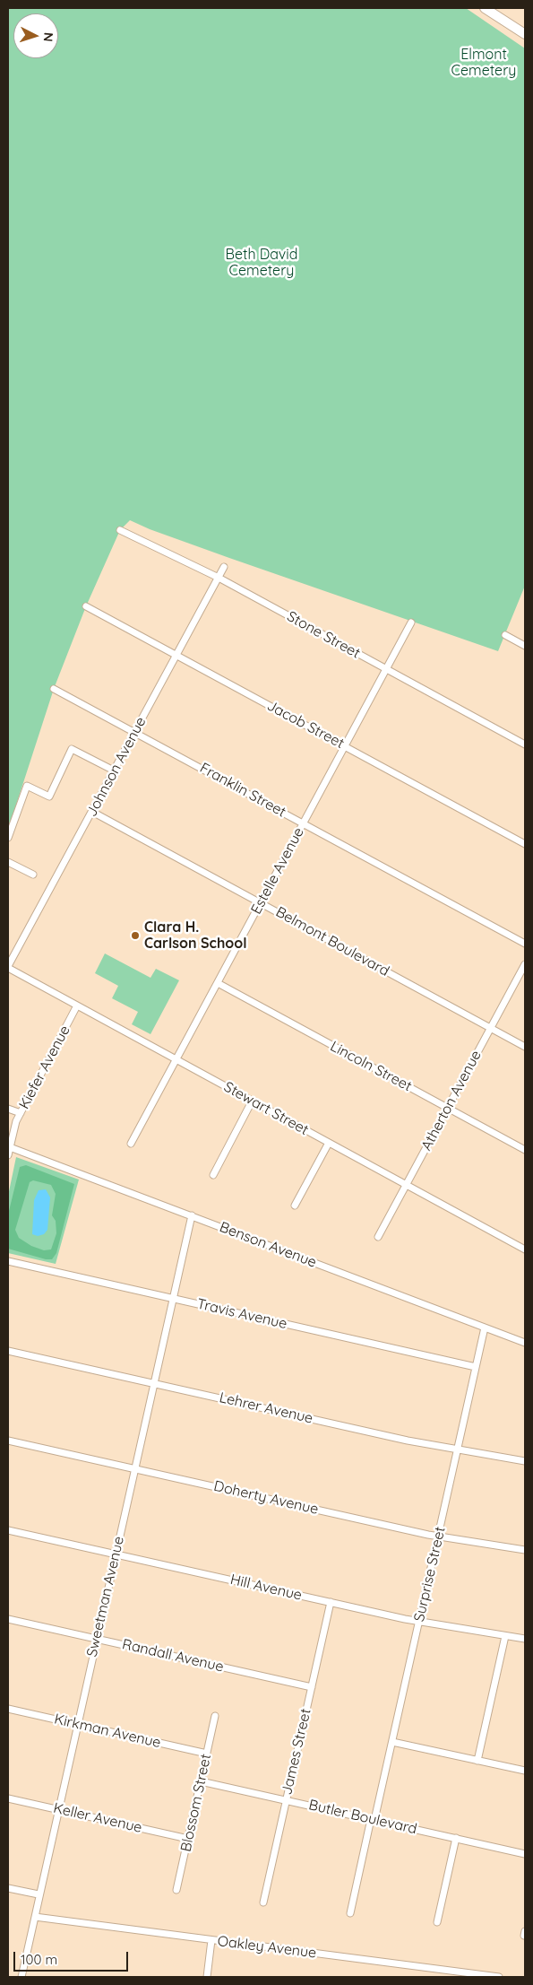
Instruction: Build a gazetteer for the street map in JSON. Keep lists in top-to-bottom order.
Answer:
{
  "streets": {
    "street": [
      "Stone Street",
      "Jacob Street",
      "Johnson Avenue",
      "Franklin Street",
      "Estelle Avenue",
      "Belmont Boulevard",
      "Lincoln Street",
      "Kiefer Avenue",
      "Atherton Avenue",
      "Stewart Street",
      "Benson Avenue",
      "Travis Avenue",
      "Lehrer Avenue",
      "Doherty Avenue",
      "Surprise Street",
      "Hill Avenue",
      "Sweetman Avenue",
      "Randall Avenue",
      "Kirkman Avenue",
      "James Street",
      "Blossom Street",
      "Butler Boulevard",
      "Keller Avenue",
      "Oakley Avenue"
    ]
  },
  "crossings": [
    ["Stone Street", "Johnson Avenue"],
    ["Stone Street", "Estelle Avenue"],
    ["Jacob Street", "Johnson Avenue"],
    ["Jacob Street", "Estelle Avenue"],
    ["Johnson Avenue", "Franklin Street"],
    ["Johnson Avenue", "Belmont Boulevard"],
    ["Johnson Avenue", "Stewart Street"],
    ["Franklin Street", "Estelle Avenue"],
    ["Estelle Avenue", "Belmont Boulevard"],
    ["Estelle Avenue", "Lincoln Street"],
    ["Estelle Avenue", "Stewart Street"],
    ["Belmont Boulevard", "Atherton Avenue"],
    ["Lincoln Street", "Atherton Avenue"],
    ["Kiefer Avenue", "Stewart Street"],
    ["Kiefer Avenue", "Benson Avenue"],
    ["Atherton Avenue", "Stewart Street"],
    ["Benson Avenue", "Surprise Street"],
    ["Benson Avenue", "Sweetman Avenue"],
    ["Travis Avenue", "Surprise Street"],
    ["Travis Avenue", "Sweetman Avenue"],
    ["Lehrer Avenue", "Surprise Street"],
    ["Lehrer Avenue", "Sweetman Avenue"],
    ["Doherty Avenue", "Surprise Street"],
    ["Doherty Avenue", "Sweetman Avenue"],
    ["Surprise Street", "Hill Avenue"],
    ["Surprise Street", "Butler Boulevard"],
    ["Hill Avenue", "Sweetman Avenue"],
    ["Hill Avenue", "James Street"],
    ["Sweetman Avenue", "Randall Avenue"],
    ["Sweetman Avenue", "Kirkman Avenue"],
    ["Sweetman Avenue", "Keller Avenue"],
    ["Sweetman Avenue", "Oakley Avenue"],
    ["Randall Avenue", "James Street"],
    ["Kirkman Avenue", "Blossom Street"],
    ["James Street", "Butler Boulevard"],
    ["Blossom Street", "Butler Boulevard"],
    ["Blossom Street", "Keller Avenue"]
  ],
  "parks": ["Elmont Cemetery", "Beth David Cemetery"],
  "places": ["Clara H. Carlson School"],
  "scale_bar": "100 m",
  "north": "right"
}
